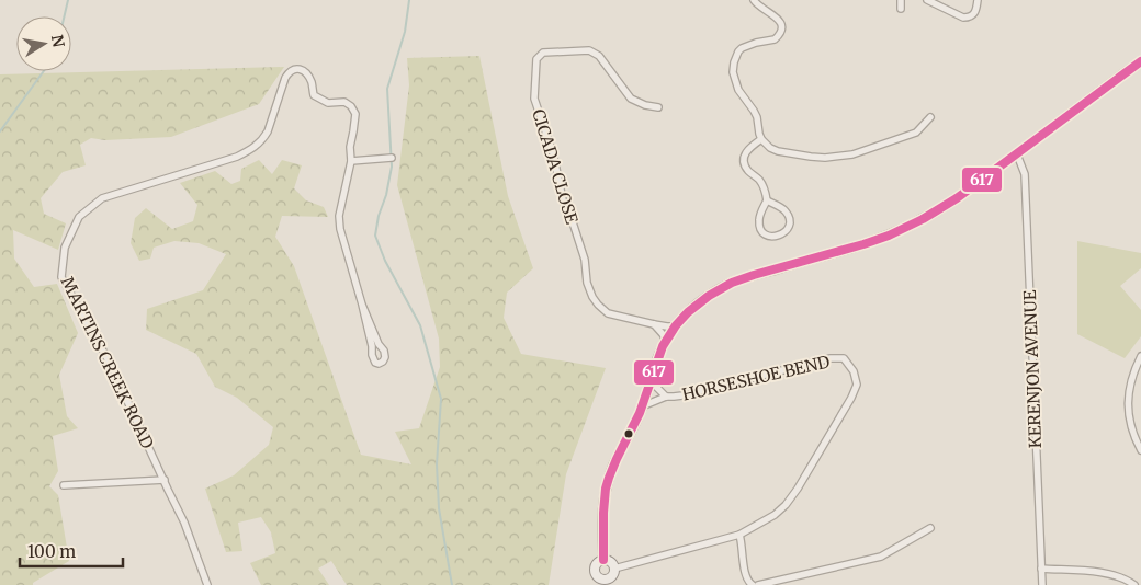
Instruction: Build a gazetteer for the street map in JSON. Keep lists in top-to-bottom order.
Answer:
{
  "streets": {
    "street": [
      "CICADA CLOSE",
      "MARTINS CREEK ROAD",
      "KERENJON AVENUE",
      "HORSESHOE BEND"
    ]
  },
  "lines": ["transit line 617"],
  "scale_bar": "100 m",
  "north": "right"
}
